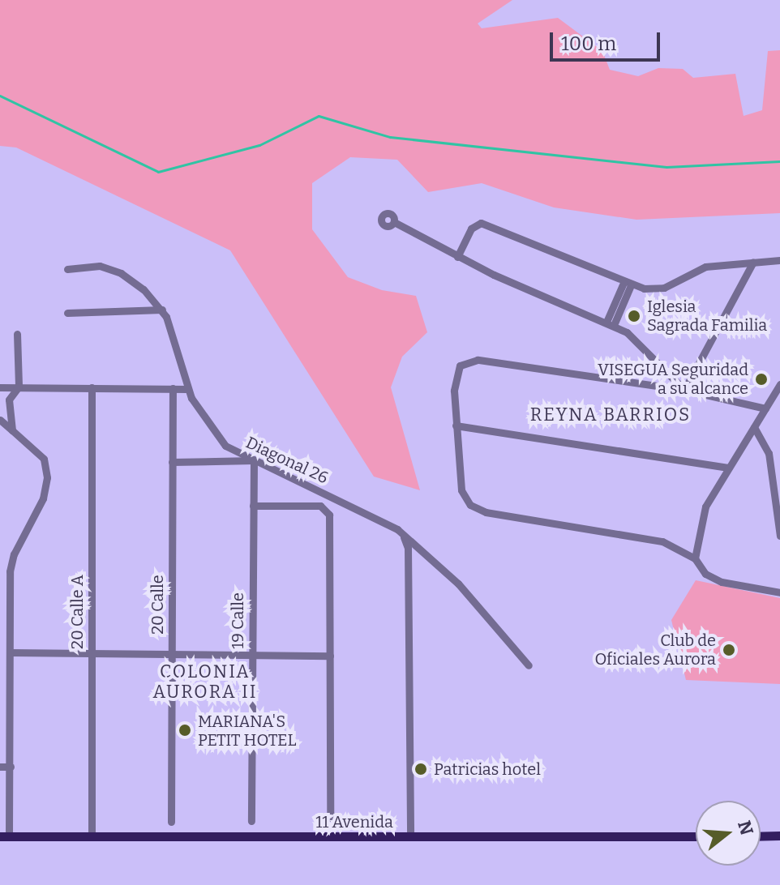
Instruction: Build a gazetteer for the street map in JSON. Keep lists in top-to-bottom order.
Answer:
{
  "streets": {
    "main road": ["11 Avenida"],
    "street": [
      "Diagonal 26",
      "20 Calle",
      "20 Calle A",
      "19 Calle"
    ]
  },
  "crossings": [
    ["Diagonal 26", "19 Calle"],
    ["20 Calle A", "11 Avenida"]
  ],
  "districts": ["REYNA BARRIOS", "COLONIA AURORA II"],
  "places": [
    "Iglesia Sagrada Familia",
    "VISEGUA Seguridad a su alcance",
    "Club de Oficiales Aurora",
    "MARIANA'S PETIT HOTEL",
    "Patricias hotel"
  ],
  "scale_bar": "100 m",
  "north": "right"
}
